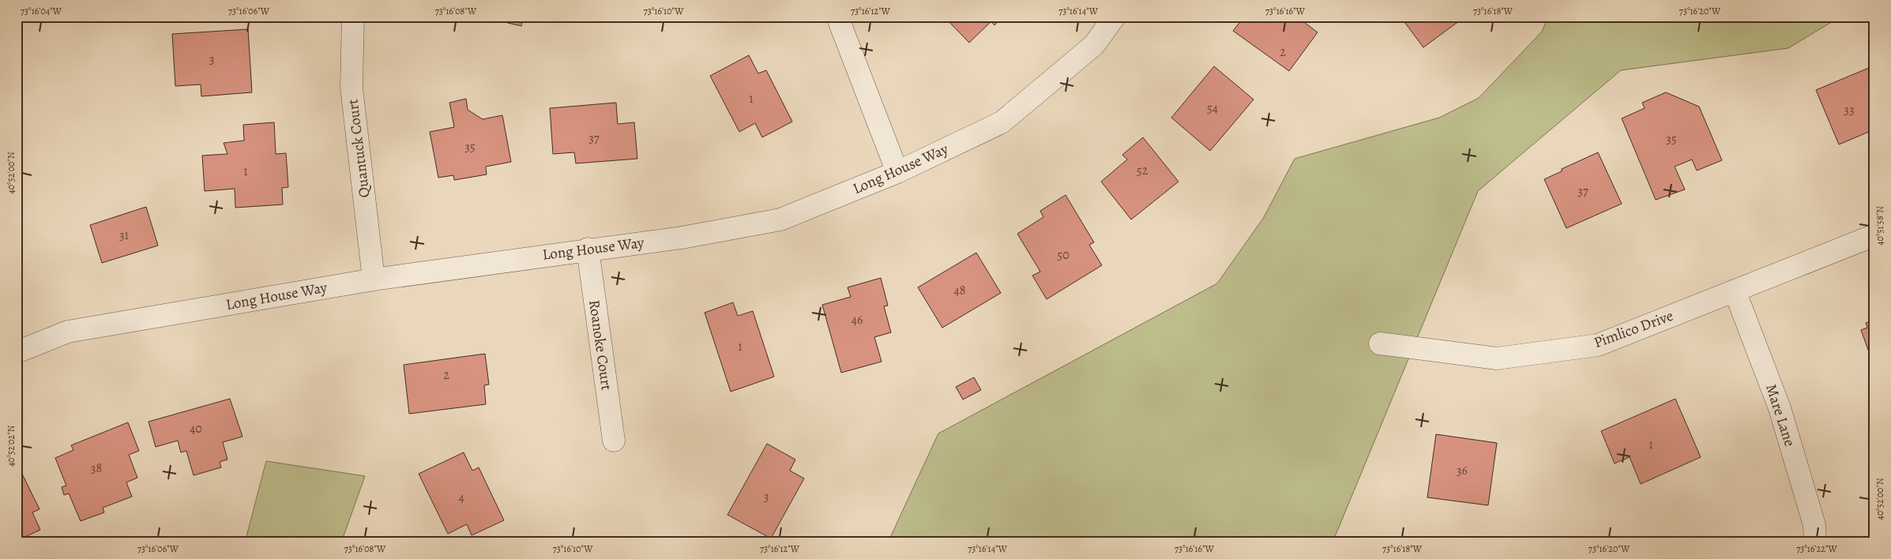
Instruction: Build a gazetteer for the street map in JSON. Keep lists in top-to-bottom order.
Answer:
{
  "streets": {
    "street": [
      "Quantuck Court",
      "Long House Way",
      "Pimlico Drive",
      "Roanoke Court",
      "Mare Lane"
    ]
  },
  "crossings": [
    ["Quantuck Court", "Long House Way"],
    ["Long House Way", "Roanoke Court"],
    ["Pimlico Drive", "Mare Lane"]
  ],
  "house_numbers": [
    "2",
    "3",
    "1",
    "54",
    "33",
    "37",
    "35",
    "35",
    "52",
    "1",
    "37",
    "31",
    "50",
    "48",
    "46",
    "1",
    "2",
    "40",
    "1",
    "38",
    "36",
    "3",
    "4"
  ],
  "coordinates": [
    "73°16'04\"W",
    "73°16'06\"W",
    "73°16'08\"W",
    "73°16'10\"W",
    "73°16'12\"W",
    "73°16'14\"W",
    "73°16'16\"W",
    "73°16'18\"W",
    "73°16'20\"W",
    "40°52'00\"N",
    "40°51'58\"N",
    "40°52'02\"N",
    "73°16'22\"W"
  ]
}
